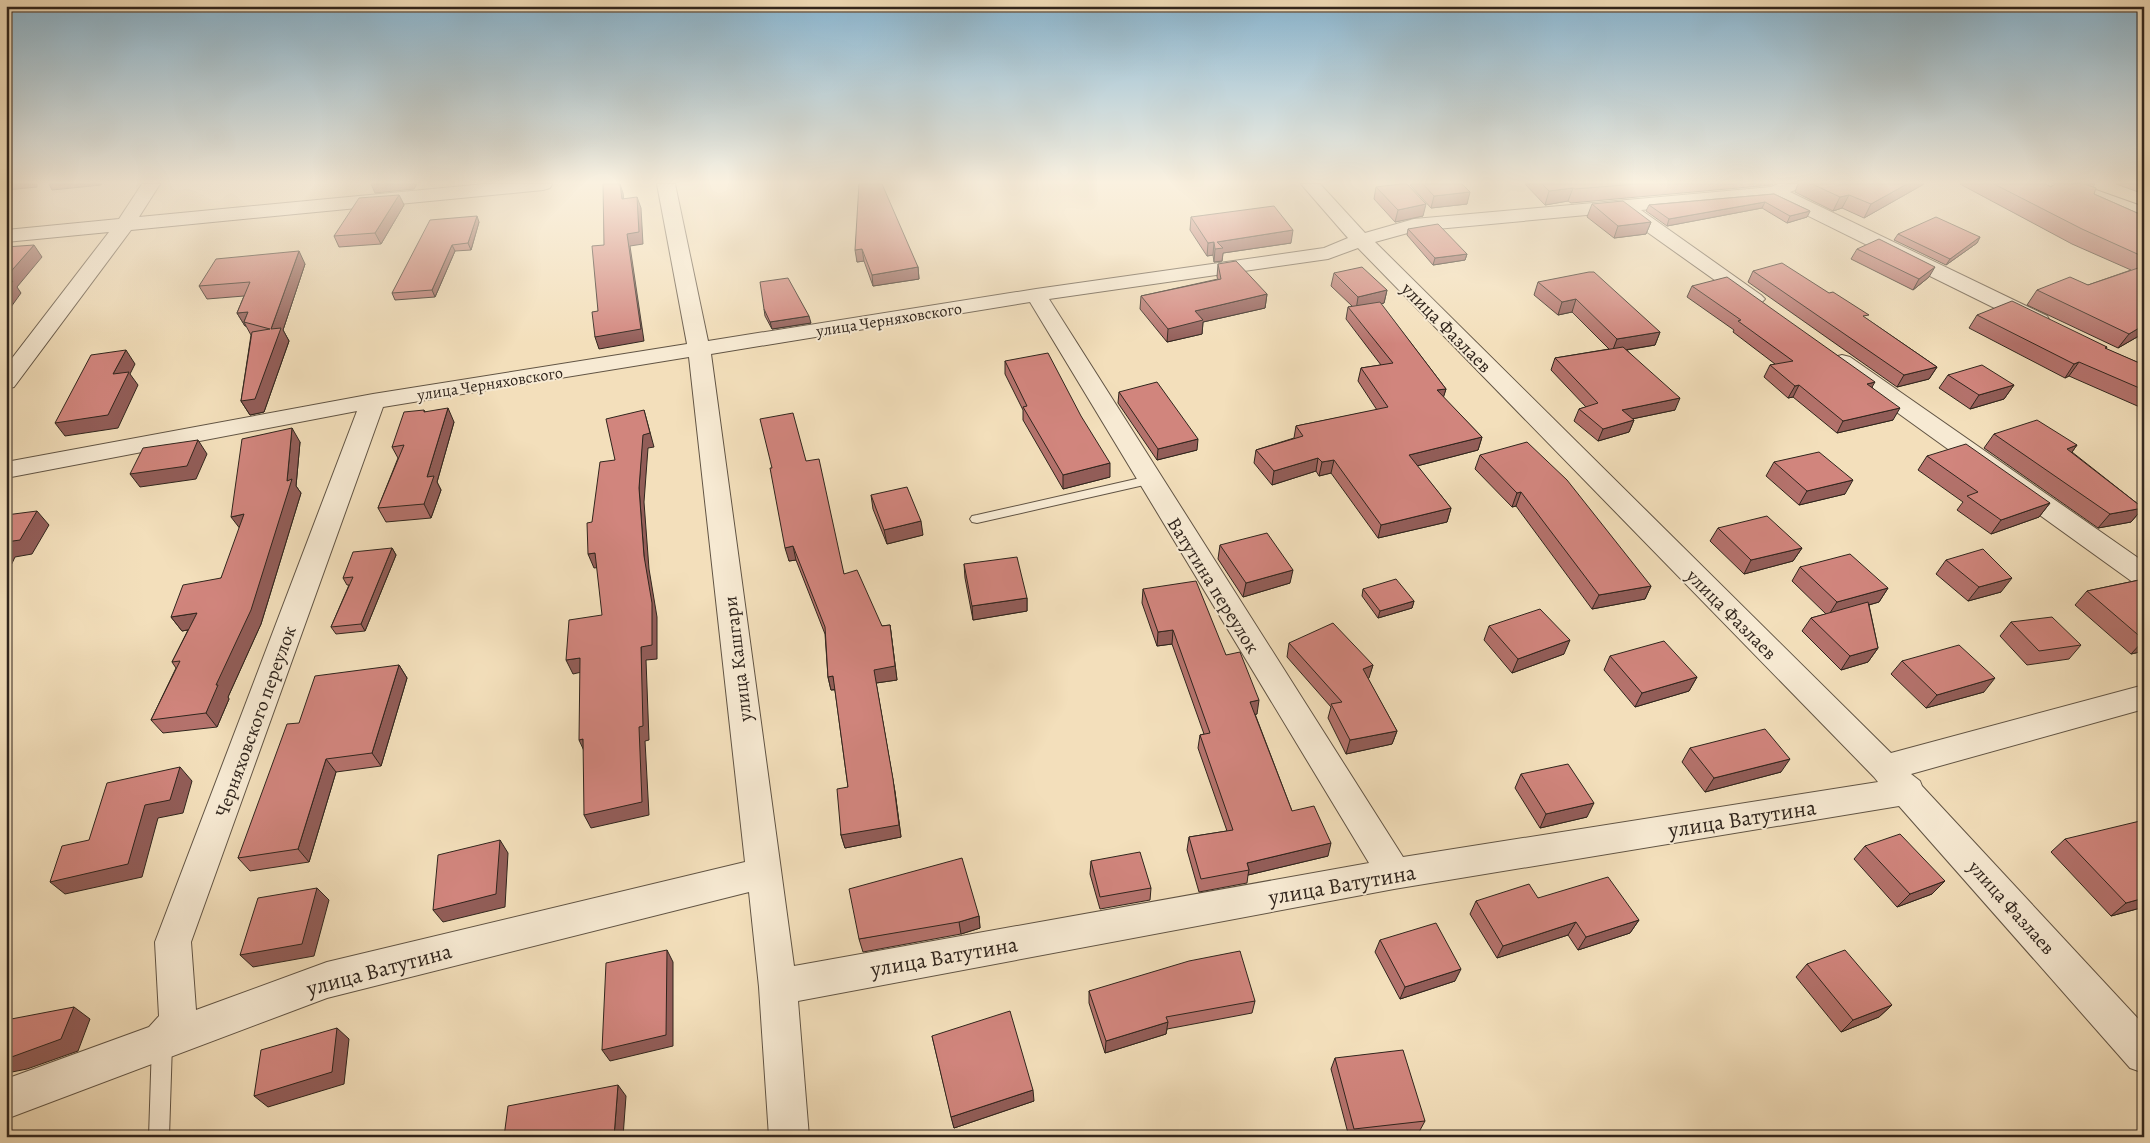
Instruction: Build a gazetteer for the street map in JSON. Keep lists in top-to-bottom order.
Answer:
{
  "streets": {
    "street": [
      "улица Черняховского",
      "улица Фазлаев",
      "Ватутина переулок",
      "улица Кашгари",
      "Черняховского переулок",
      "улица Ватутина"
    ]
  },
  "crossings": [
    ["улица Черняховского", "улица Фазлаев"],
    ["улица Черняховского", "Ватутина переулок"],
    ["улица Черняховского", "улица Кашгари"],
    ["улица Черняховского", "Черняховского переулок"],
    ["улица Фазлаев", "улица Ватутина"],
    ["Ватутина переулок", "улица Ватутина"],
    ["улица Кашгари", "улица Ватутина"],
    ["Черняховского переулок", "улица Ватутина"]
  ]
}
